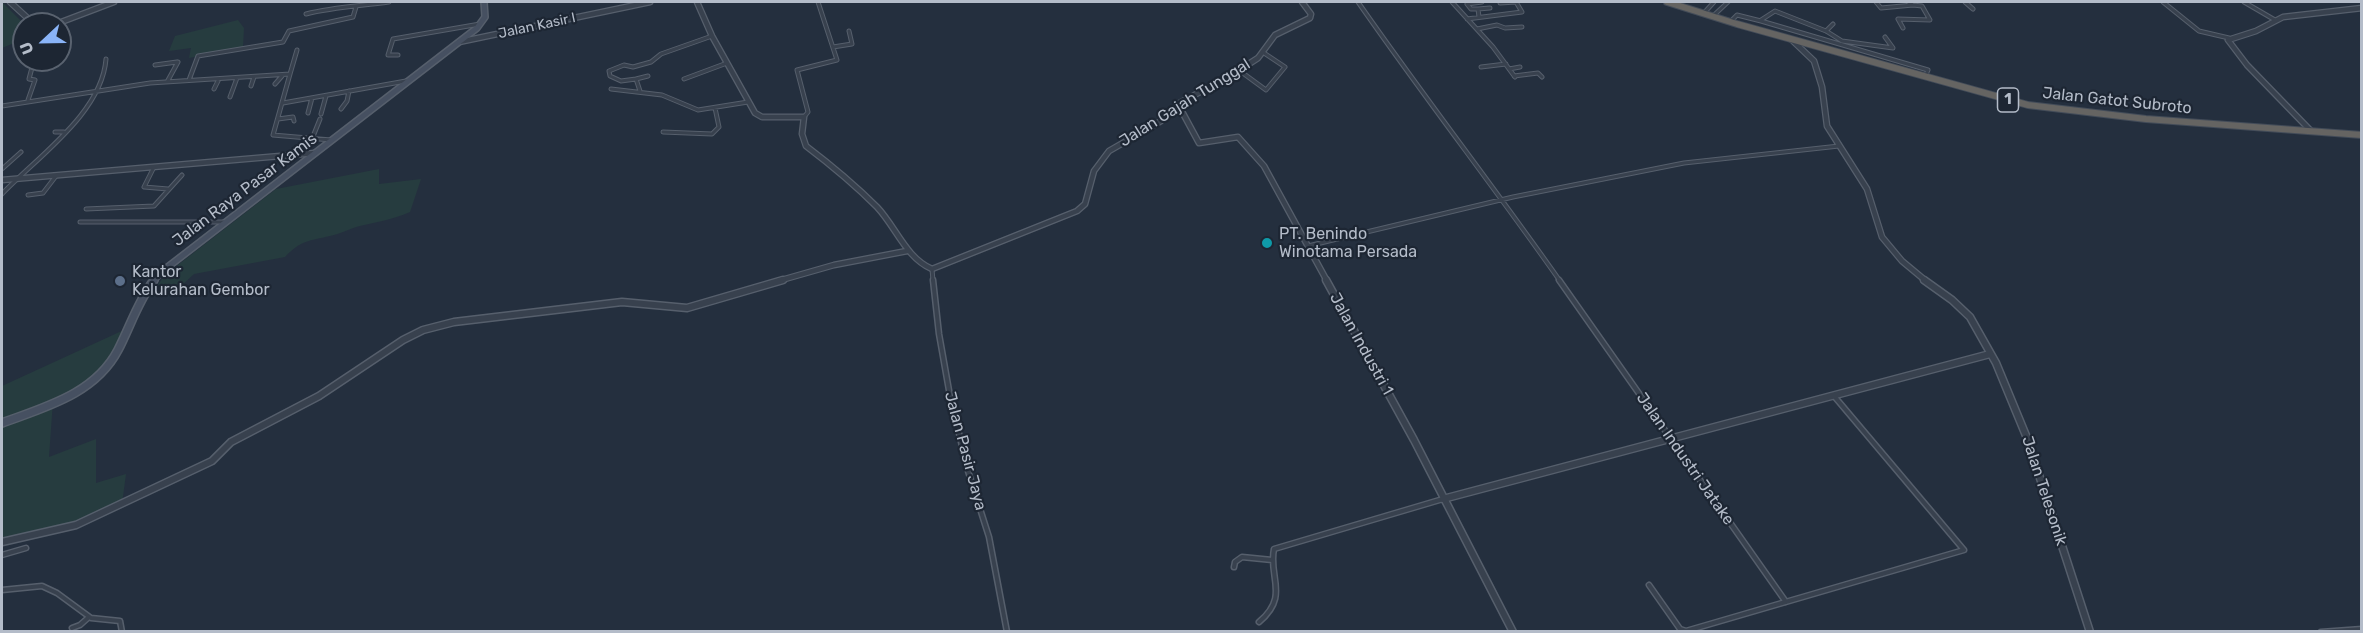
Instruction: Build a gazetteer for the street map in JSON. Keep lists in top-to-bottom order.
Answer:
{
  "streets": {
    "highway": ["1", "Jalan Gatot Subroto"],
    "main road": ["Jalan Raya Pasar Kamis"],
    "street": [
      "Jalan Kasir I",
      "Jalan Gajah Tunggal",
      "Jalan Industri 1",
      "Jalan Pasir Jaya",
      "Jalan Industri Jatake",
      "Jalan Telesonik"
    ]
  },
  "crossings": [
    ["Jalan Kasir I", "Jalan Raya Pasar Kamis"],
    ["Jalan Gatot Subroto", "Jalan Telesonik"],
    ["Jalan Gajah Tunggal", "Jalan Industri 1"],
    ["Jalan Gajah Tunggal", "Jalan Pasir Jaya"]
  ],
  "places": ["PT. Benindo Winotama Persada", "Kantor Kelurahan Gembor"],
  "north": "left"
}
